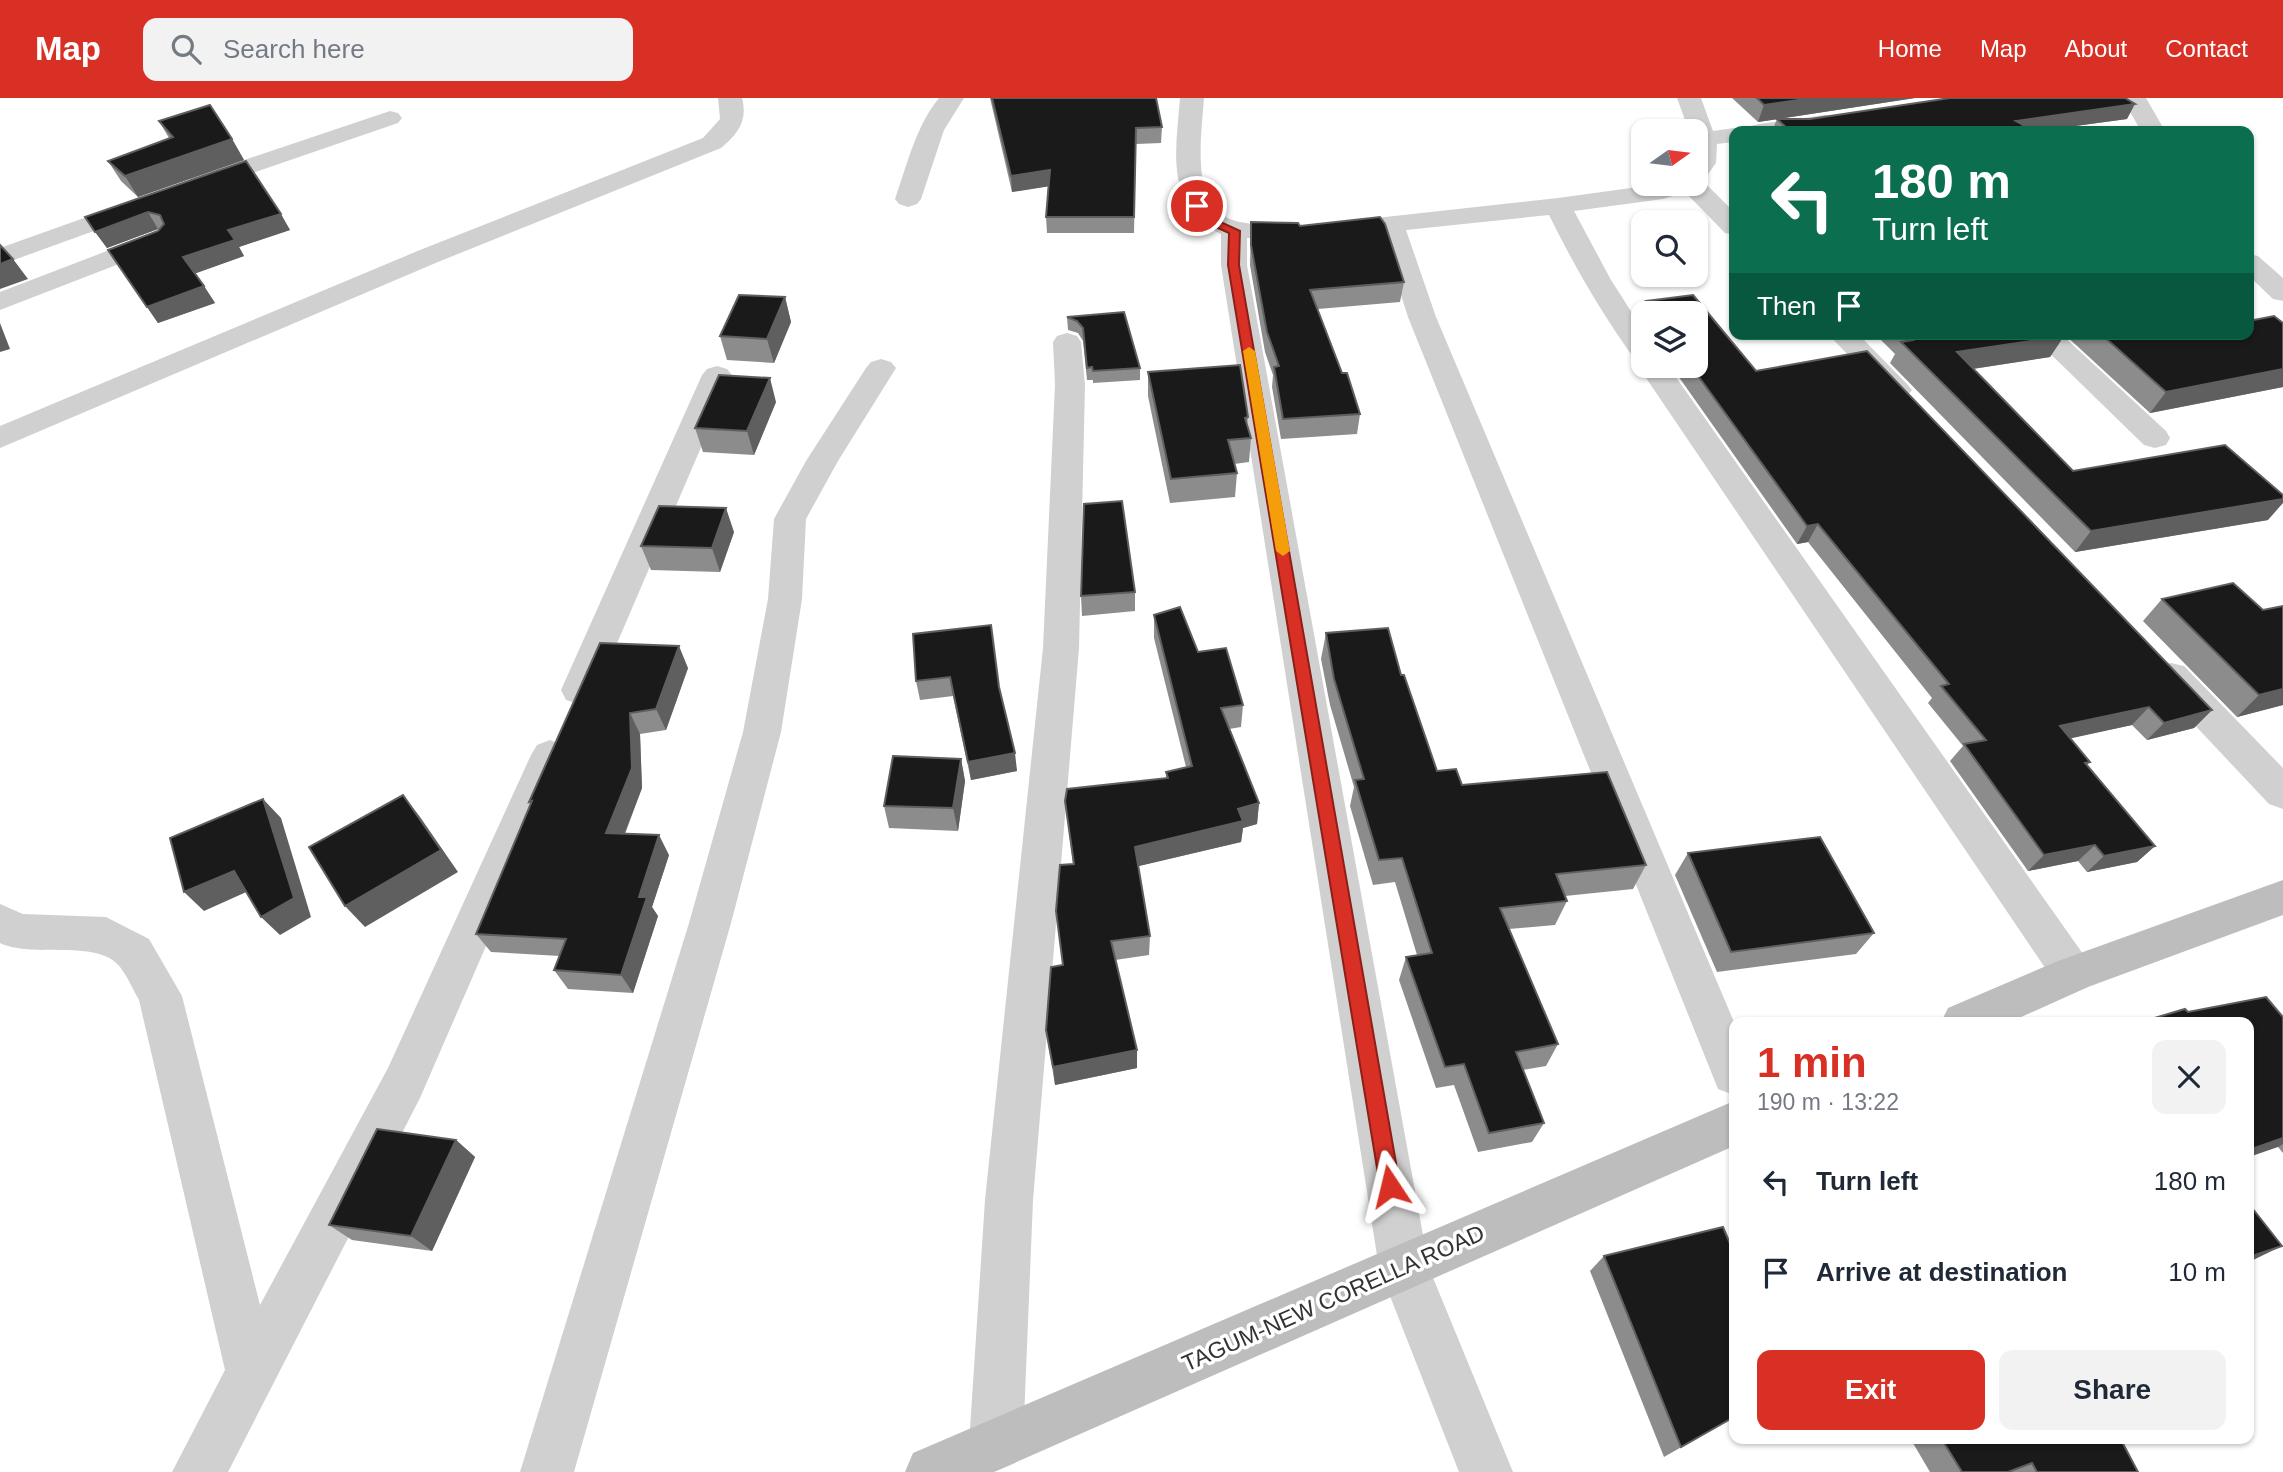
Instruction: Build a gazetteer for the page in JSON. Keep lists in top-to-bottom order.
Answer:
{
  "streets": {
    "main road": ["TAGUM-NEW CORELLA ROAD"]
  },
  "north": "right",
  "page": {
    "header": "Map",
    "search": "Search here",
    "nav": [
      "Home",
      "Map",
      "About",
      "Contact"
    ],
    "turn": ["180 m", "Turn left"],
    "then": "Then",
    "heading": ["1 min", "190 m · 13:22"],
    "list": [
      {
        "name": "Turn left",
        "value": "180 m"
      },
      {
        "name": "Arrive at destination",
        "value": "10 m"
      }
    ],
    "buttons": ["Exit", "Share"]
  }
}
